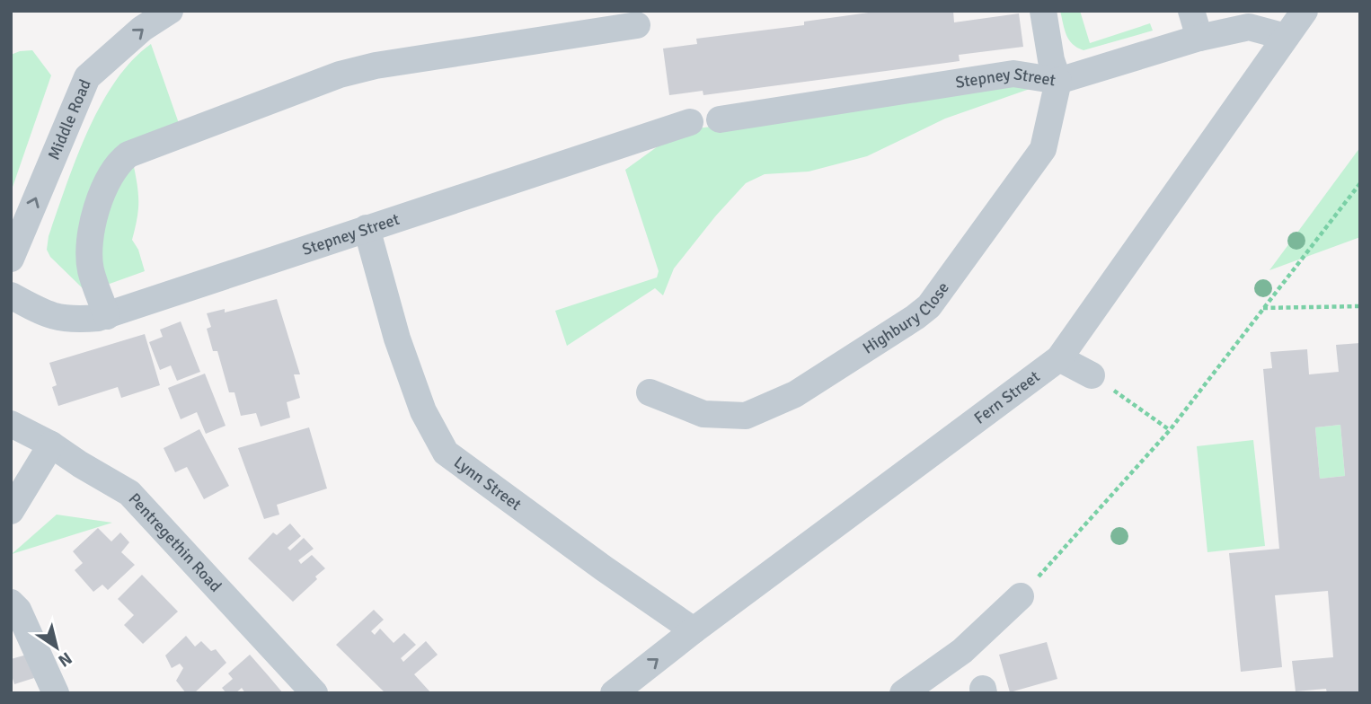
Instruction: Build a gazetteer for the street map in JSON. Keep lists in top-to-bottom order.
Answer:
{
  "streets": {
    "street": [
      "Stepney Street",
      "Middle Road",
      "Highbury Close",
      "Fern Street",
      "Lynn Street",
      "Pentregethin Road"
    ]
  },
  "crossings": [
    ["Stepney Street", "Highbury Close"],
    ["Stepney Street", "Fern Street"],
    ["Stepney Street", "Lynn Street"],
    ["Fern Street", "Lynn Street"]
  ],
  "one_way": ["Middle Road"],
  "north": "bottom right"
}
